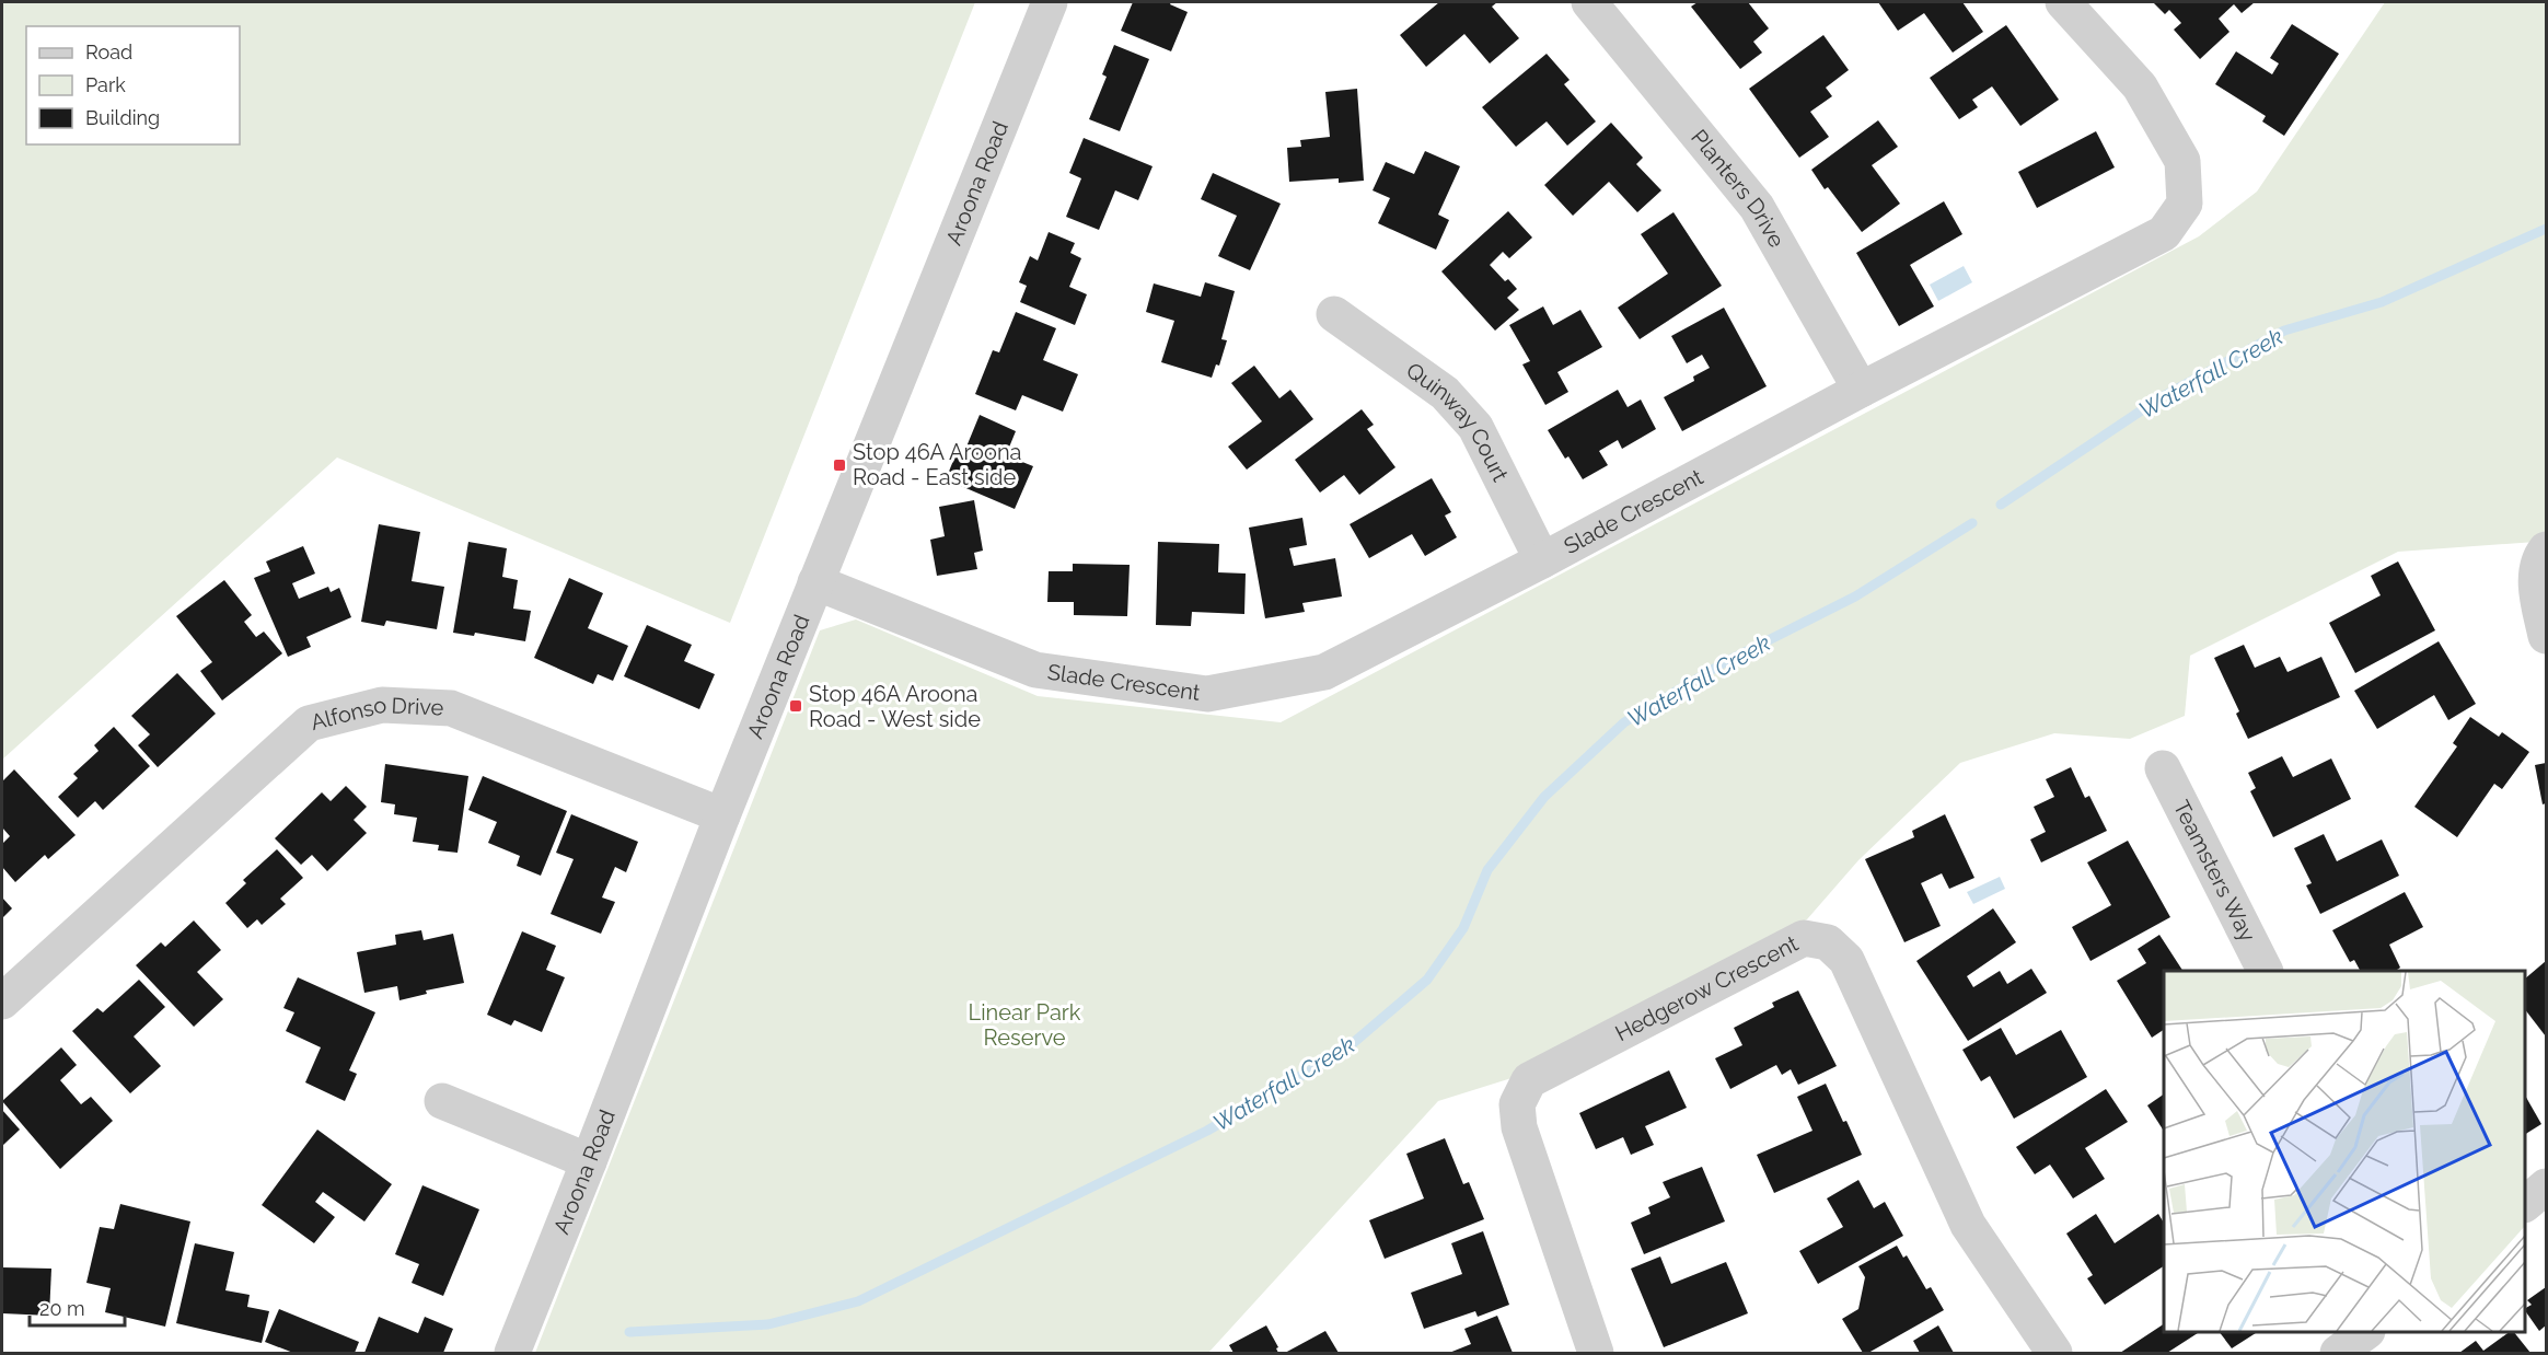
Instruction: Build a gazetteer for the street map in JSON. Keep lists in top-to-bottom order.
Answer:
{
  "streets": {
    "street": [
      "Aroona Road",
      "Planters Drive",
      "Quinway Court",
      "Slade Crescent",
      "Alfonso Drive",
      "Teamsters Way",
      "Hedgerow Crescent"
    ]
  },
  "crossings": [
    ["Aroona Road", "Slade Crescent"],
    ["Aroona Road", "Alfonso Drive"],
    ["Planters Drive", "Slade Crescent"],
    ["Quinway Court", "Slade Crescent"]
  ],
  "water": ["Waterfall Creek"],
  "parks": ["Linear Park Reserve"],
  "places": {
    "transit": ["Stop 46A Aroona Road - East side", "Stop 46A Aroona Road - West side"]
  },
  "legend": ["Road", "Park", "Building"],
  "scale_bar": "20 m"
}
